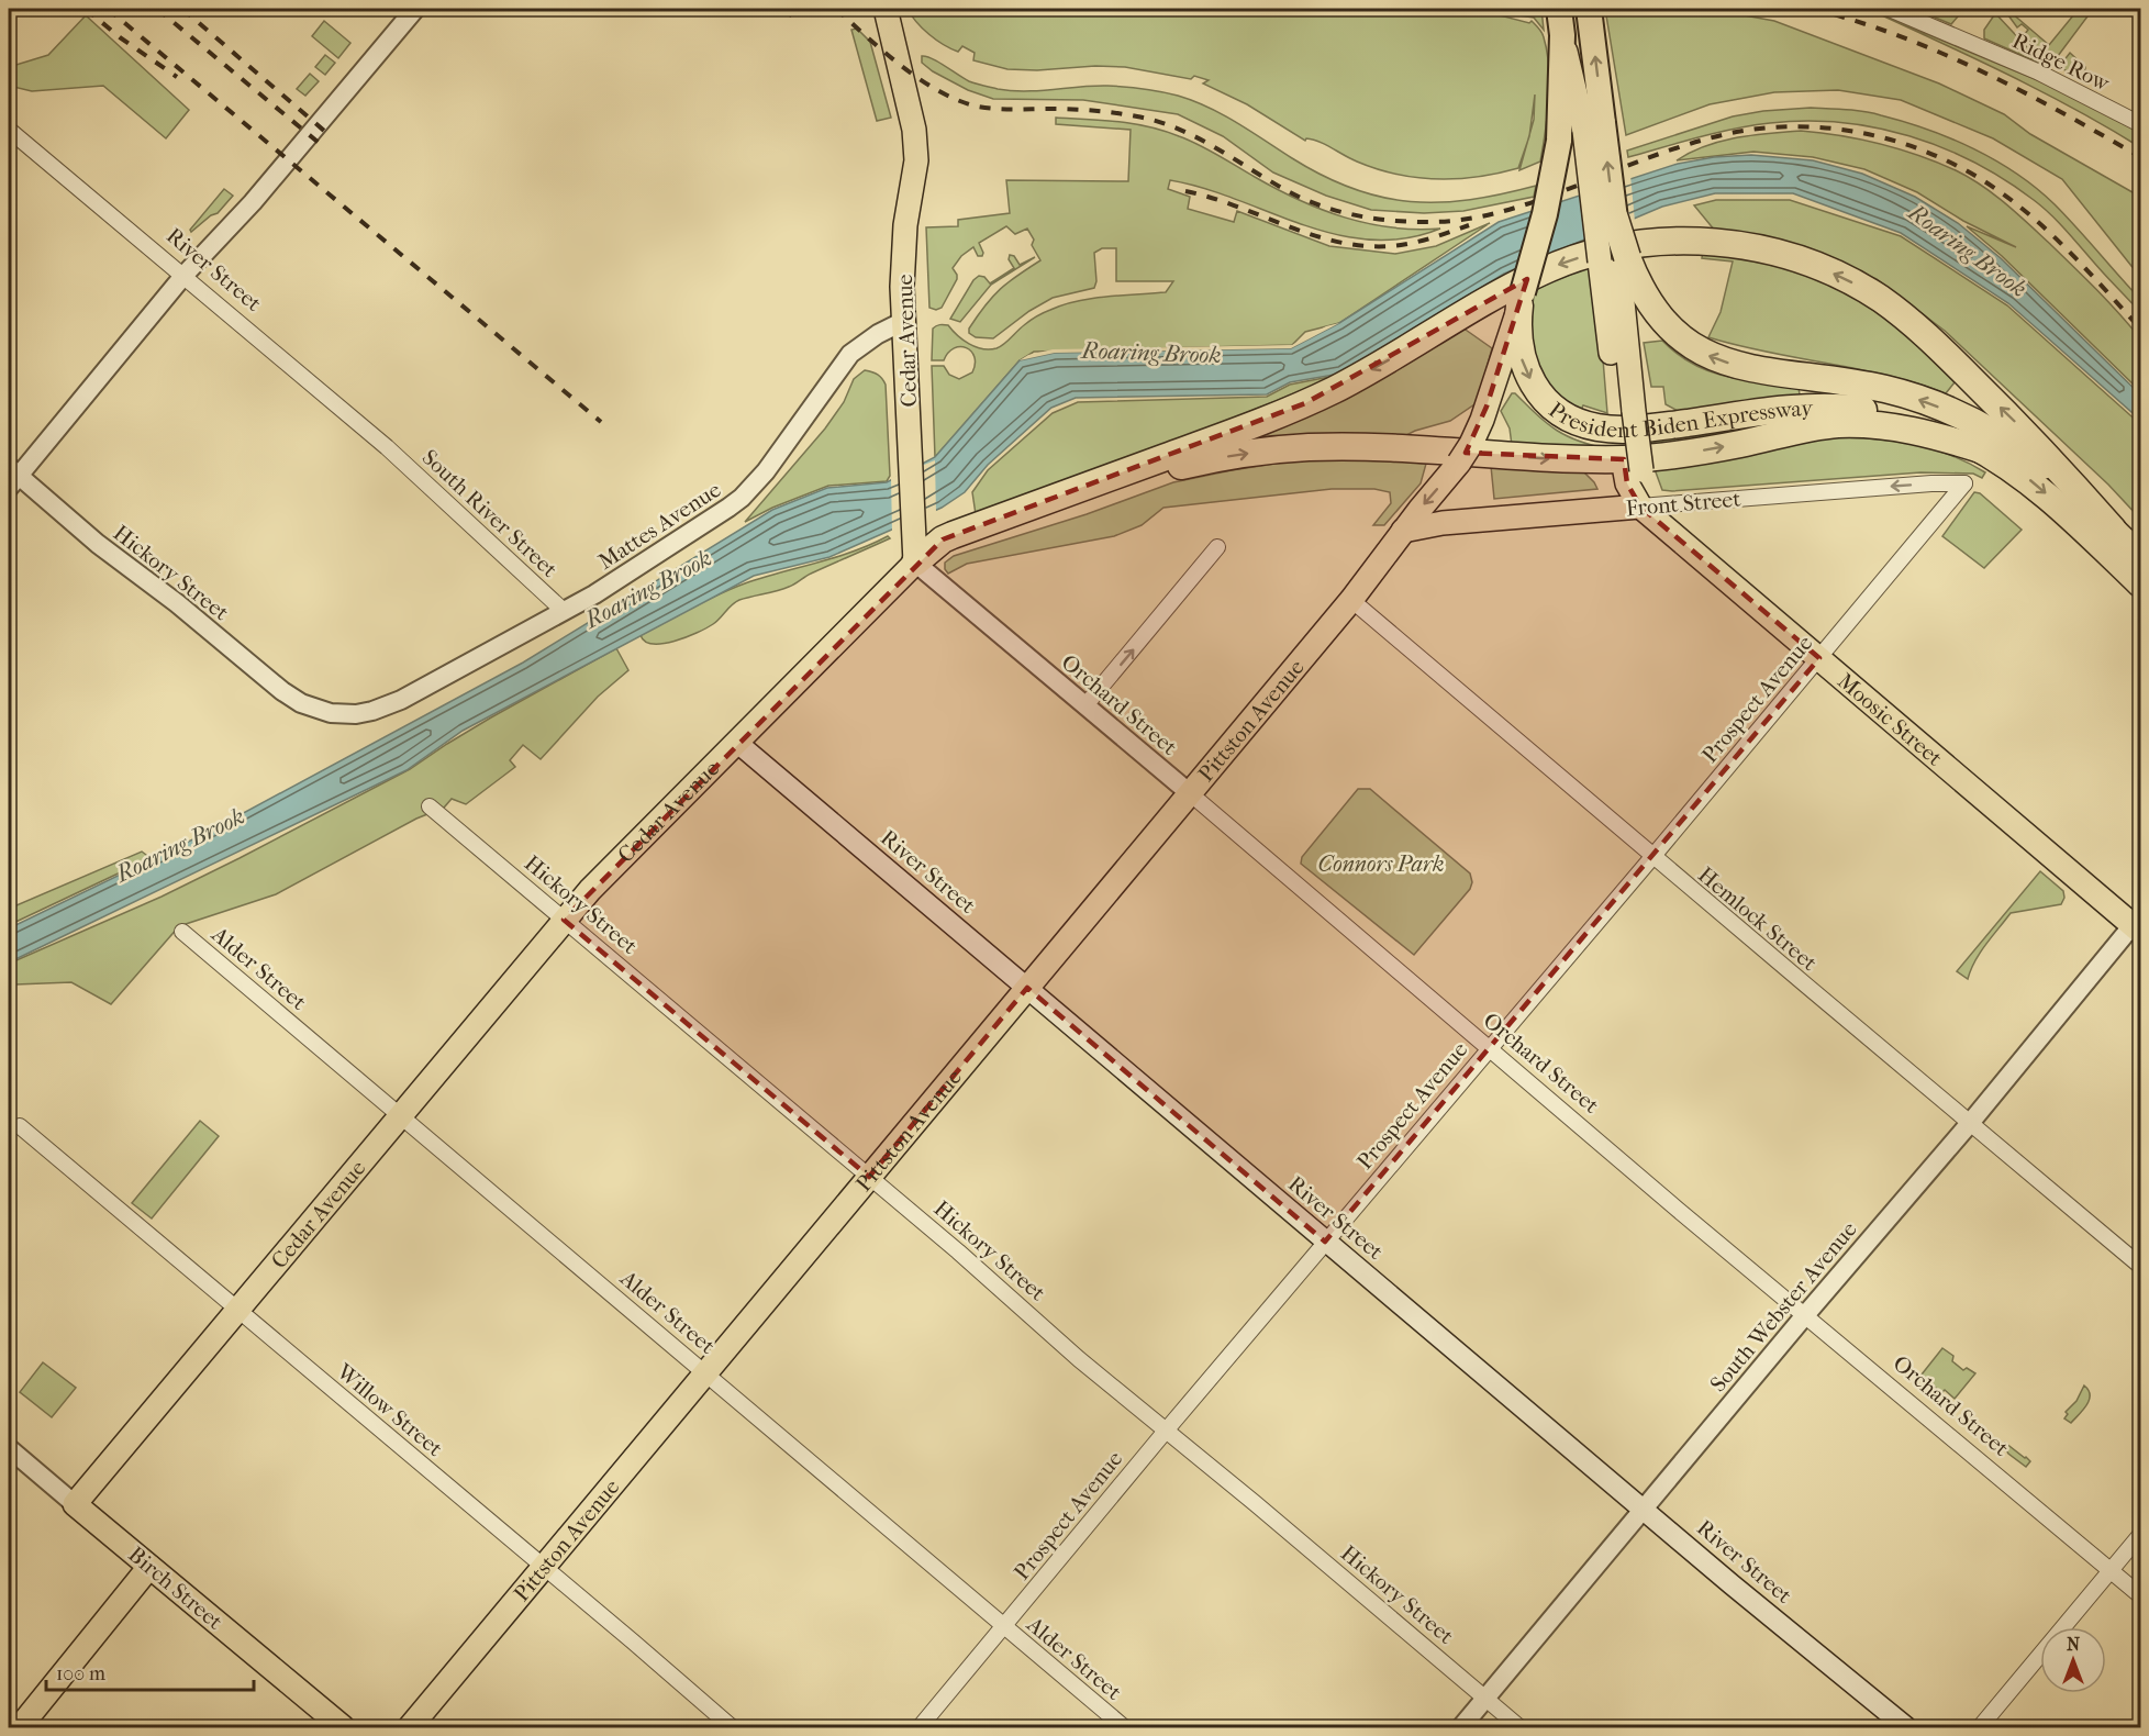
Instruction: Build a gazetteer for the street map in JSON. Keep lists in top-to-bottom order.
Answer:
{
  "streets": {
    "highway": ["President Biden Expressway"],
    "main road": [
      "River Street",
      "Cedar Avenue",
      "Front Street",
      "Moosic Street",
      "Pittston Avenue",
      "Birch Street"
    ],
    "street": [
      "Ridge Row",
      "South River Street",
      "Mattes Avenue",
      "Hickory Street",
      "Prospect Avenue",
      "Orchard Street",
      "Hemlock Street",
      "Alder Street",
      "South Webster Avenue",
      "Willow Street"
    ]
  },
  "crossings": [
    ["River Street", "Cedar Avenue"],
    ["River Street", "South River Street"],
    ["River Street", "Prospect Avenue"],
    ["River Street", "Pittston Avenue"],
    ["River Street", "South Webster Avenue"],
    ["Cedar Avenue", "Mattes Avenue"],
    ["Cedar Avenue", "Hickory Street"],
    ["Cedar Avenue", "Orchard Street"],
    ["Cedar Avenue", "Alder Street"],
    ["Cedar Avenue", "Willow Street"],
    ["Cedar Avenue", "Birch Street"],
    ["President Biden Expressway", "Pittston Avenue"],
    ["Front Street", "Prospect Avenue"],
    ["Front Street", "Moosic Street"],
    ["Front Street", "Pittston Avenue"],
    ["South River Street", "Mattes Avenue"],
    ["Mattes Avenue", "Hickory Street"],
    ["Hickory Street", "Prospect Avenue"],
    ["Hickory Street", "Pittston Avenue"],
    ["Hickory Street", "South Webster Avenue"],
    ["Prospect Avenue", "Orchard Street"],
    ["Prospect Avenue", "Moosic Street"],
    ["Prospect Avenue", "Hemlock Street"],
    ["Prospect Avenue", "Alder Street"],
    ["Orchard Street", "Pittston Avenue"],
    ["Orchard Street", "South Webster Avenue"],
    ["Moosic Street", "South Webster Avenue"],
    ["Pittston Avenue", "Hemlock Street"],
    ["Pittston Avenue", "Alder Street"],
    ["Pittston Avenue", "Willow Street"],
    ["Hemlock Street", "South Webster Avenue"]
  ],
  "one_way": ["Front Street"],
  "water": ["Roaring Brook"],
  "parks": ["Connors Park"],
  "scale_bar": "100 m",
  "north": "top"
}
